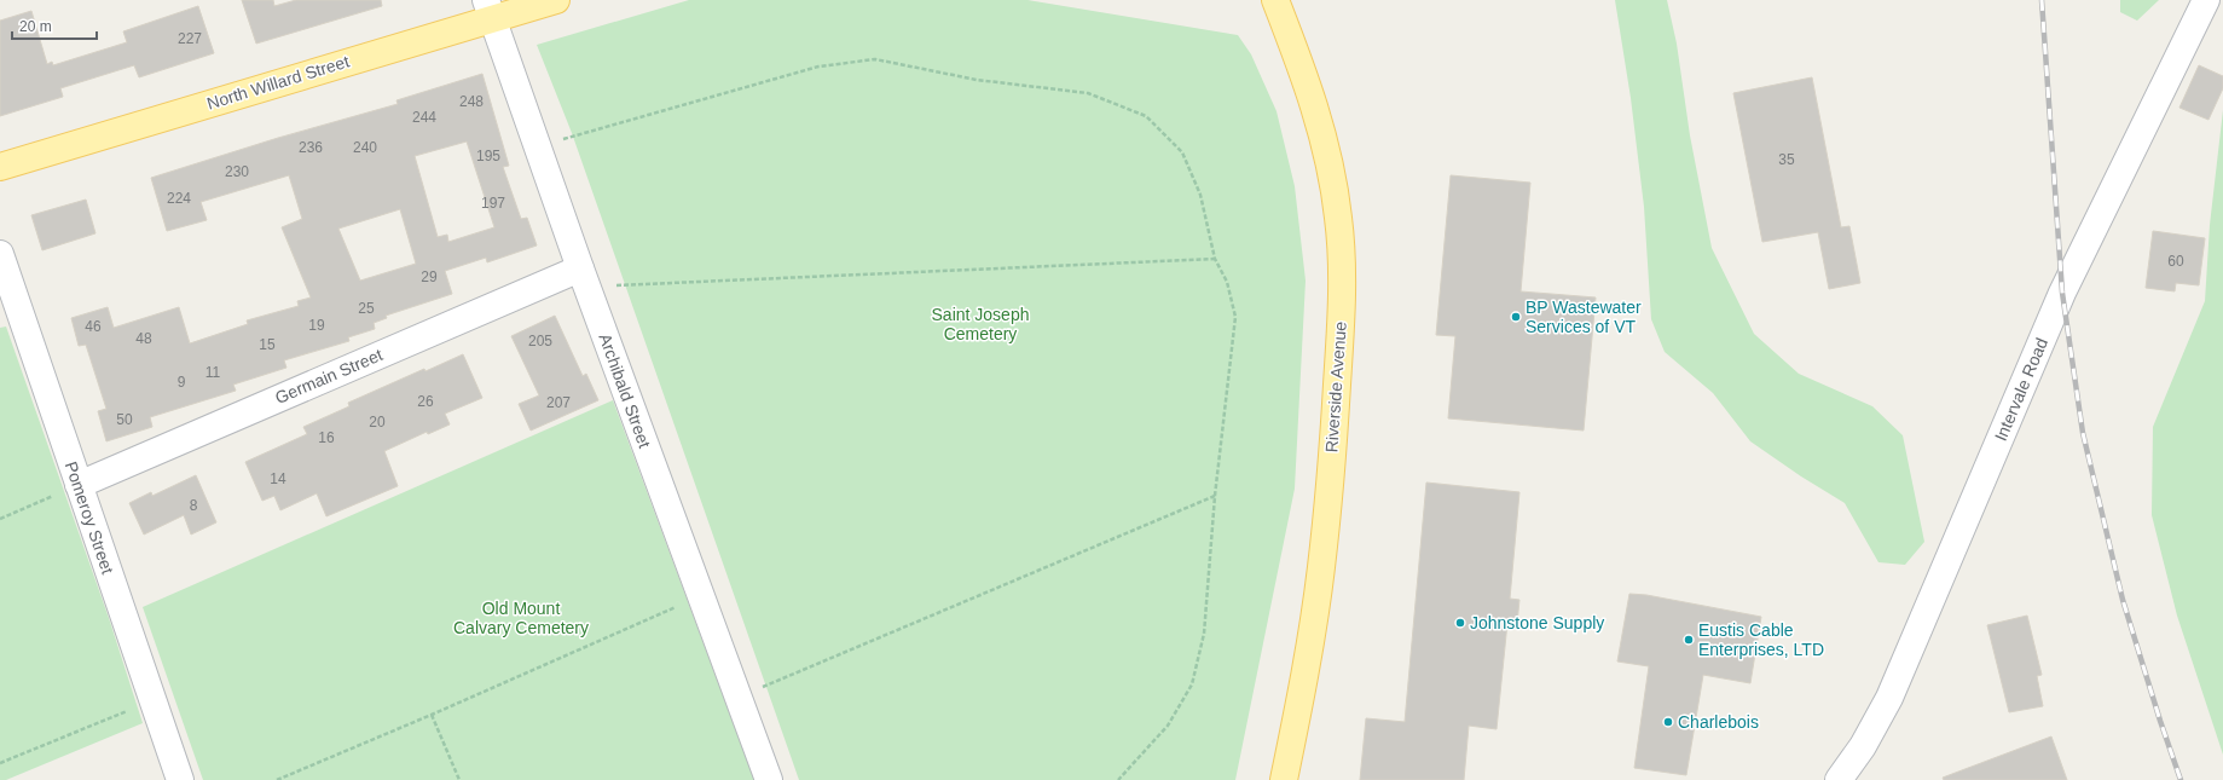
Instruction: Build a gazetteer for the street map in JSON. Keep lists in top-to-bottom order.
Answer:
{
  "streets": {
    "main road": ["North Willard Street", "Riverside Avenue"],
    "street": [
      "Germain Street",
      "Intervale Road",
      "Archibald Street",
      "Pomeroy Street"
    ]
  },
  "crossings": [
    ["North Willard Street", "Archibald Street"],
    ["Germain Street", "Archibald Street"],
    ["Germain Street", "Pomeroy Street"]
  ],
  "parks": ["Saint Joseph Cemetery", "Old Mount Calvary Cemetery"],
  "places": [
    "BP Wastewater Services of VT",
    "Johnstone Supply",
    "Eustis Cable Enterprises, LTD",
    "Charlebois"
  ],
  "house_numbers": [
    "227",
    "248",
    "244",
    "236",
    "240",
    "195",
    "35",
    "230",
    "224",
    "197",
    "60",
    "29",
    "25",
    "19",
    "46",
    "48",
    "205",
    "15",
    "11",
    "9",
    "26",
    "207",
    "50",
    "20",
    "16",
    "14",
    "8"
  ],
  "scale_bar": "20 m"
}
